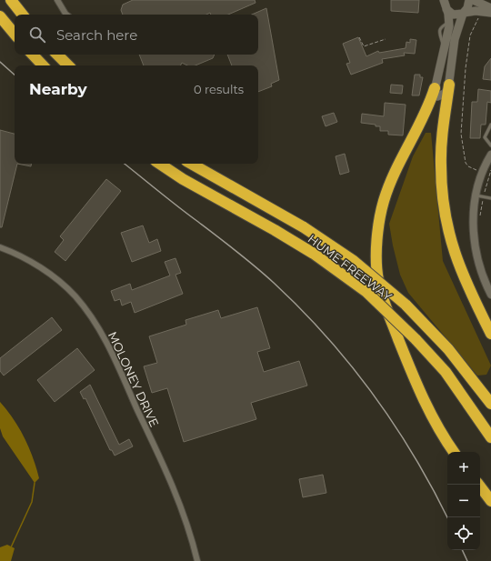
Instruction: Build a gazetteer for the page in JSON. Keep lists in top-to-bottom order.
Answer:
{
  "streets": {
    "highway": ["HUME FREEWAY"],
    "street": ["MOLONEY DRIVE"]
  },
  "page": {
    "search": "Search here",
    "heading": ["Nearby", "0 results"],
    "map_buttons": ["+", "−"]
  }
}
